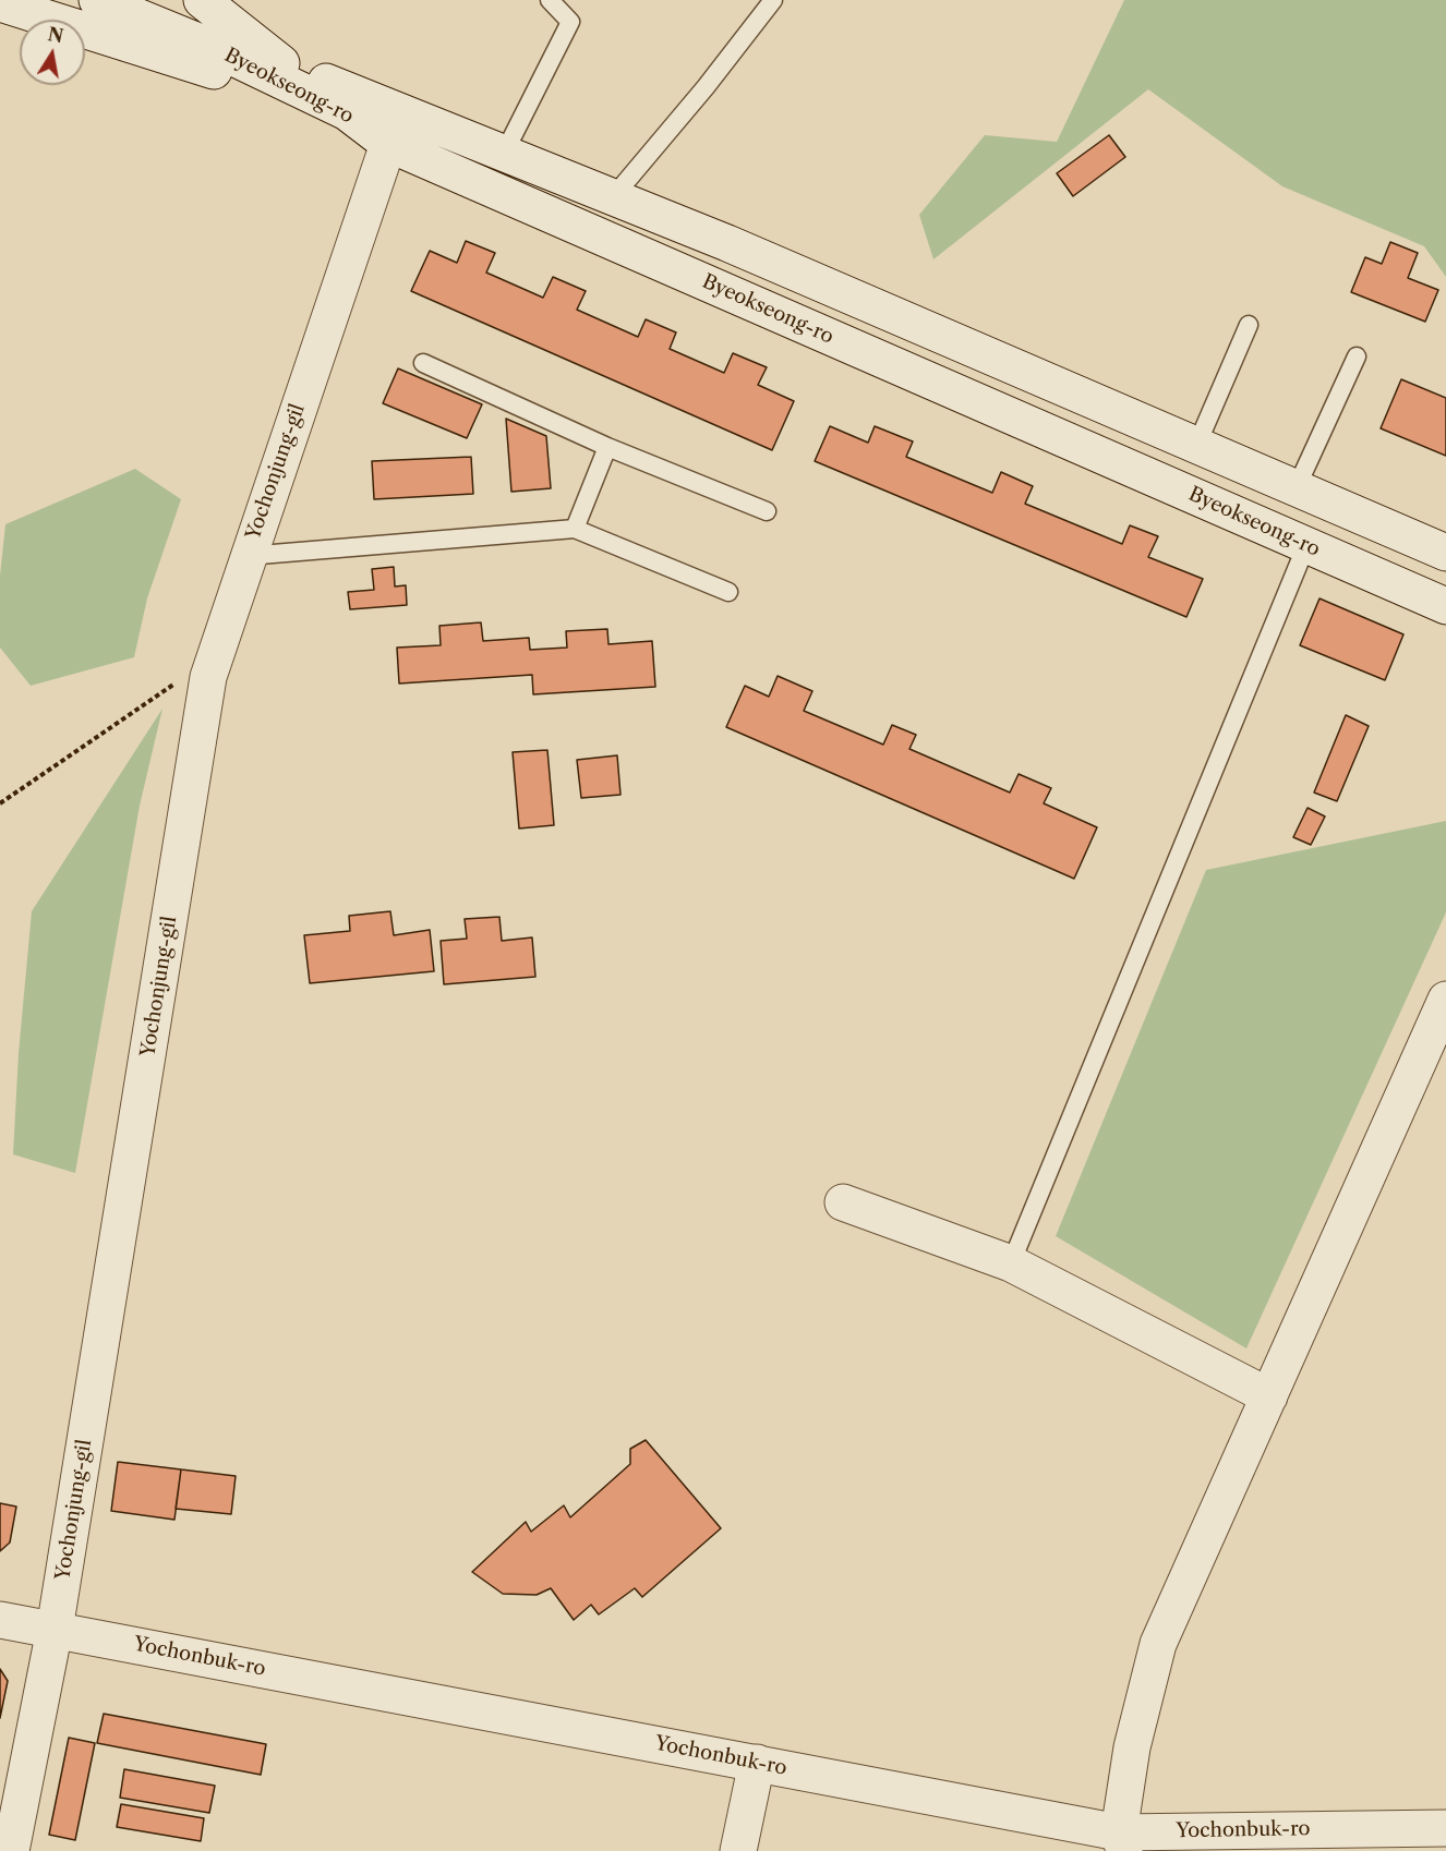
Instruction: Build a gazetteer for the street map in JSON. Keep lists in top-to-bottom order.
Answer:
{
  "streets": {
    "street": ["Byeokseong-ro", "Yochonjung-gil", "Yochonbuk-ro"]
  },
  "crossings": [
    ["Byeokseong-ro", "Yochonjung-gil"],
    ["Yochonjung-gil", "Yochonbuk-ro"]
  ],
  "north": "top"
}
